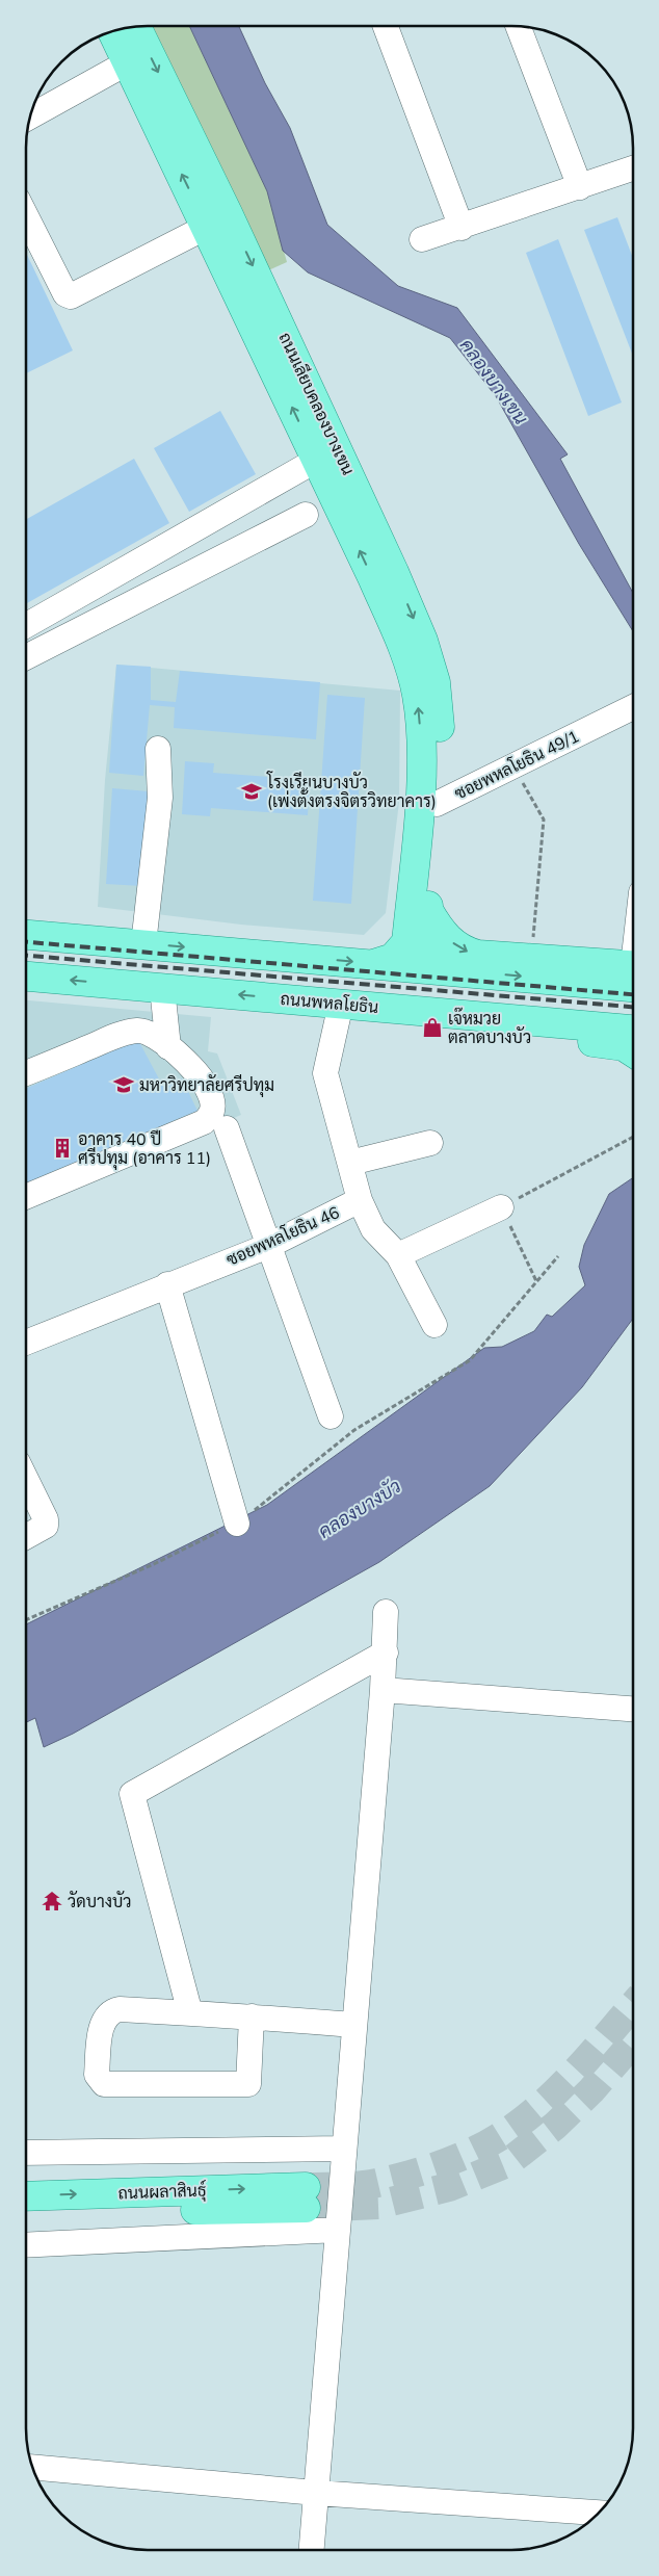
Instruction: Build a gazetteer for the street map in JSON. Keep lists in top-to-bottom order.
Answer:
{
  "streets": {
    "main road": [
      "ถนนเลียบคลองบางเขน",
      "ซอยพหลโยธิน 49/1",
      "ถนนพหลโยธิน",
      "ถนนผลาสินธุ์"
    ],
    "street": ["ซอยพหลโยธิน 46"]
  },
  "crossings": [
    ["ถนนเลียบคลองบางเขน", "ซอยพหลโยธิน 49/1"],
    ["ถนนพหลโยธิน", "ซอยพหลโยธิน 46"]
  ],
  "water": ["คลองบางเขน", "คลองบางบัว"],
  "places": {
    "school or university": ["โรงเรียนบางบัว (เพ่งตั้งตรงจิตรวิทยาคาร)", "มหาวิทยาลัยศรีปทุม"],
    "shop": ["เจ๊หมวย ตลาดบางบัว"],
    "building": ["อาคาร 40 ปี ศรีปทุม (อาคาร 11)"],
    "temple": ["วัดบางบัว"]
  }
}
